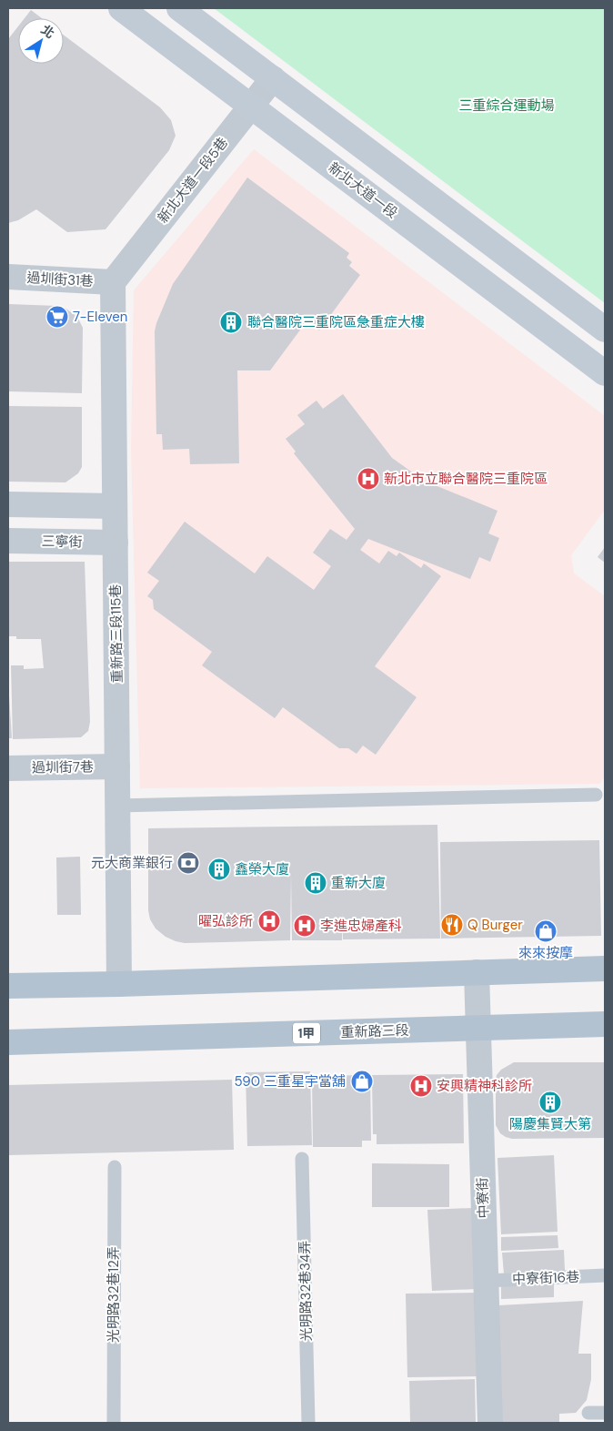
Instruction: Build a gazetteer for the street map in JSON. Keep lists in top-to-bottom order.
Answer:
{
  "streets": {
    "main road": ["重新路三段", "1甲"],
    "street": [
      "新北大道一段5巷",
      "新北大道一段",
      "過圳街31巷",
      "三寧街",
      "重新路三段115巷",
      "過圳街7巷",
      "中寮街"
    ],
    "lane": ["中寮街16巷", "光明路32巷34弄", "光明路32巷12弄"]
  },
  "crossings": [
    ["新北大道一段5巷", "新北大道一段"],
    ["新北大道一段5巷", "過圳街31巷"],
    ["新北大道一段5巷", "重新路三段115巷"],
    ["過圳街31巷", "重新路三段115巷"],
    ["三寧街", "重新路三段115巷"],
    ["重新路三段115巷", "過圳街7巷"],
    ["重新路三段", "中寮街"],
    ["中寮街", "中寮街16巷"]
  ],
  "parks": ["三重綜合運動場"],
  "places": {
    "supermarket": ["7-Eleven"],
    "building": [
      "聯合醫院三重院區急重症大樓",
      "鑫榮大廈",
      "重新大廈",
      "陽慶集賢大第"
    ],
    "hospital": [
      "新北市立聯合醫院三重院區",
      "曜弘診所",
      "李進忠婦產科",
      "安興精神科診所"
    ],
    "bank": ["元大商業銀行"],
    "restaurant": ["Q Burger"],
    "shop": ["來來按摩", "590 三重星宇當舖"]
  },
  "north": "top right"
}
